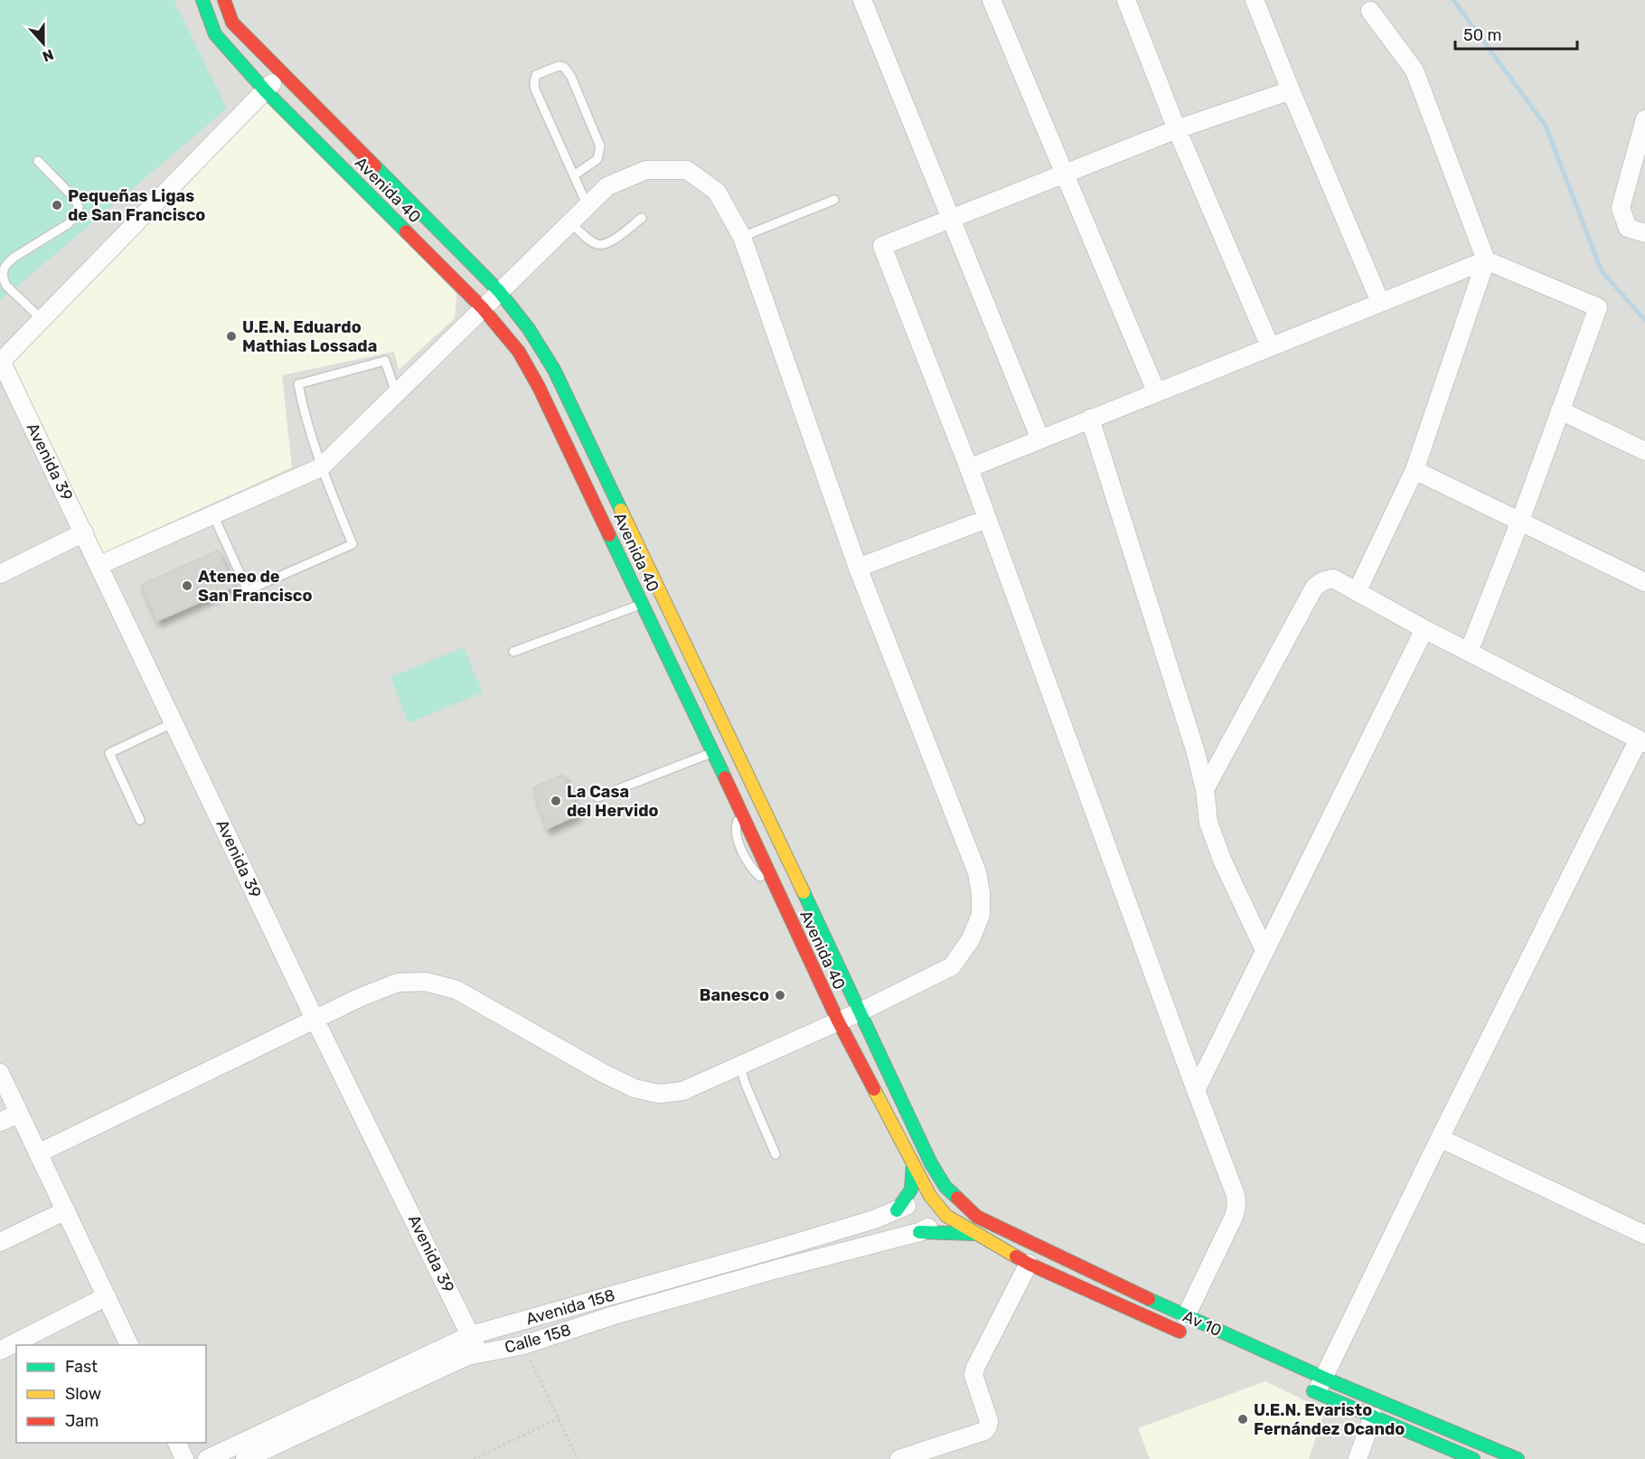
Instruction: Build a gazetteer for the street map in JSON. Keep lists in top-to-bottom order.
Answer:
{
  "streets": {
    "street": [
      "Avenida 40",
      "Avenida 39",
      "Avenida 158",
      "Av 10",
      "Calle 158"
    ]
  },
  "crossings": [
    ["Avenida 40", "Avenida 158"],
    ["Avenida 40", "Av 10"],
    ["Avenida 39", "Avenida 158"],
    ["Avenida 39", "Calle 158"],
    ["Avenida 158", "Av 10"],
    ["Avenida 158", "Calle 158"],
    ["Av 10", "Calle 158"]
  ],
  "places": [
    "Pequeñas Ligas de San Francisco",
    "U.E.N. Eduardo Mathias Lossada",
    "Ateneo de San Francisco",
    "La Casa del Hervido",
    "Banesco",
    "U.E.N. Evaristo Fernández Ocando"
  ],
  "legend": ["Fast", "Slow", "Jam"],
  "scale_bar": "50 m",
  "north": "bottom"
}
